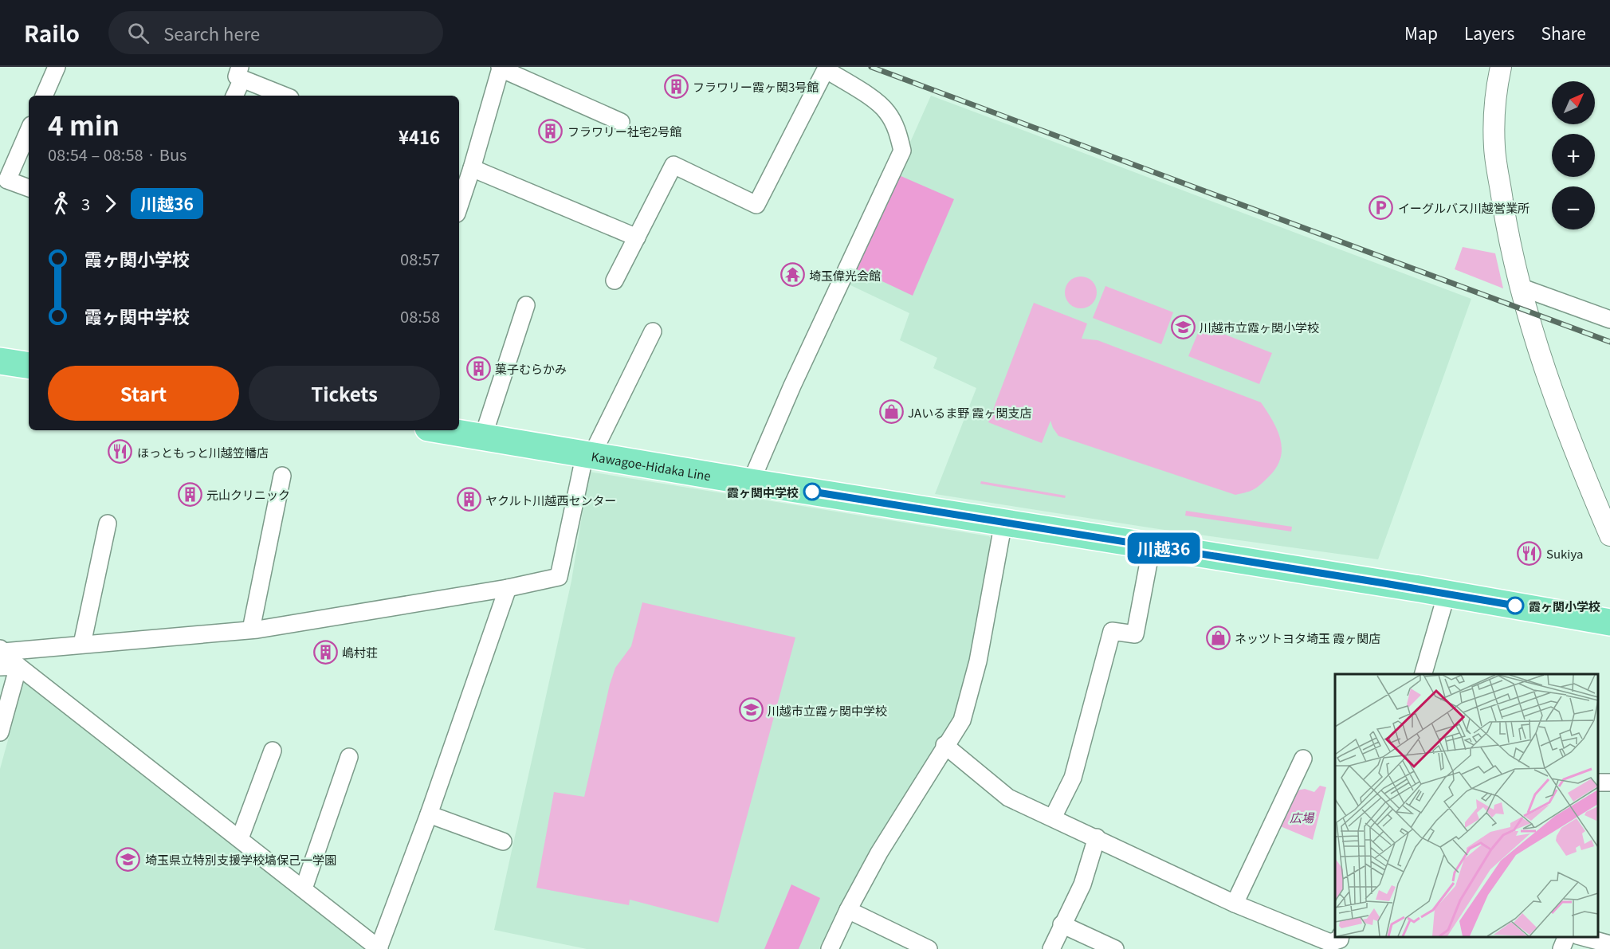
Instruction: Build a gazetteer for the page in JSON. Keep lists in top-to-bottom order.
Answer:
{
  "streets": {
    "main road": ["Kawagoe-Hidaka Line"]
  },
  "parks": ["広場"],
  "places": {
    "building": [
      "フラワリー霞ヶ関3号館",
      "フラワリー社宅2号館",
      "菓子むらかみ",
      "元山クリニック",
      "ヤクルト川越西センター",
      "嶋村荘"
    ],
    "parking": ["イーグルバス川越営業所"],
    "temple": ["埼玉偉光会館"],
    "school or university": ["川越市立霞ヶ関小学校", "川越市立霞ヶ関中学校", "埼玉県立特別支援学校塙保己一学園"],
    "shop": ["JAいるま野 霞ヶ関支店", "ネッツトヨタ埼玉 霞ヶ関店"],
    "restaurant": ["ほっともっと川越笠幡店", "Sukiya"],
    "other": ["霞ヶ関中学校", "霞ヶ関小学校"]
  },
  "lines": ["bus line 川越36"],
  "north": "top right",
  "page": {
    "header": "Railo",
    "search": "Search here",
    "nav": ["Map", "Layers", "Share"],
    "on_map": "川越36",
    "map_buttons": ["+", "−"],
    "heading": ["4 min", "08:54 – 08:58 · Bus", "¥416"],
    "legs": ["3", "川越36"],
    "list": [
      {
        "name": "霞ヶ関小学校",
        "value": "08:57"
      },
      {
        "name": "霞ヶ関中学校",
        "value": "08:58"
      }
    ],
    "buttons": ["Start", "Tickets"]
  }
}
